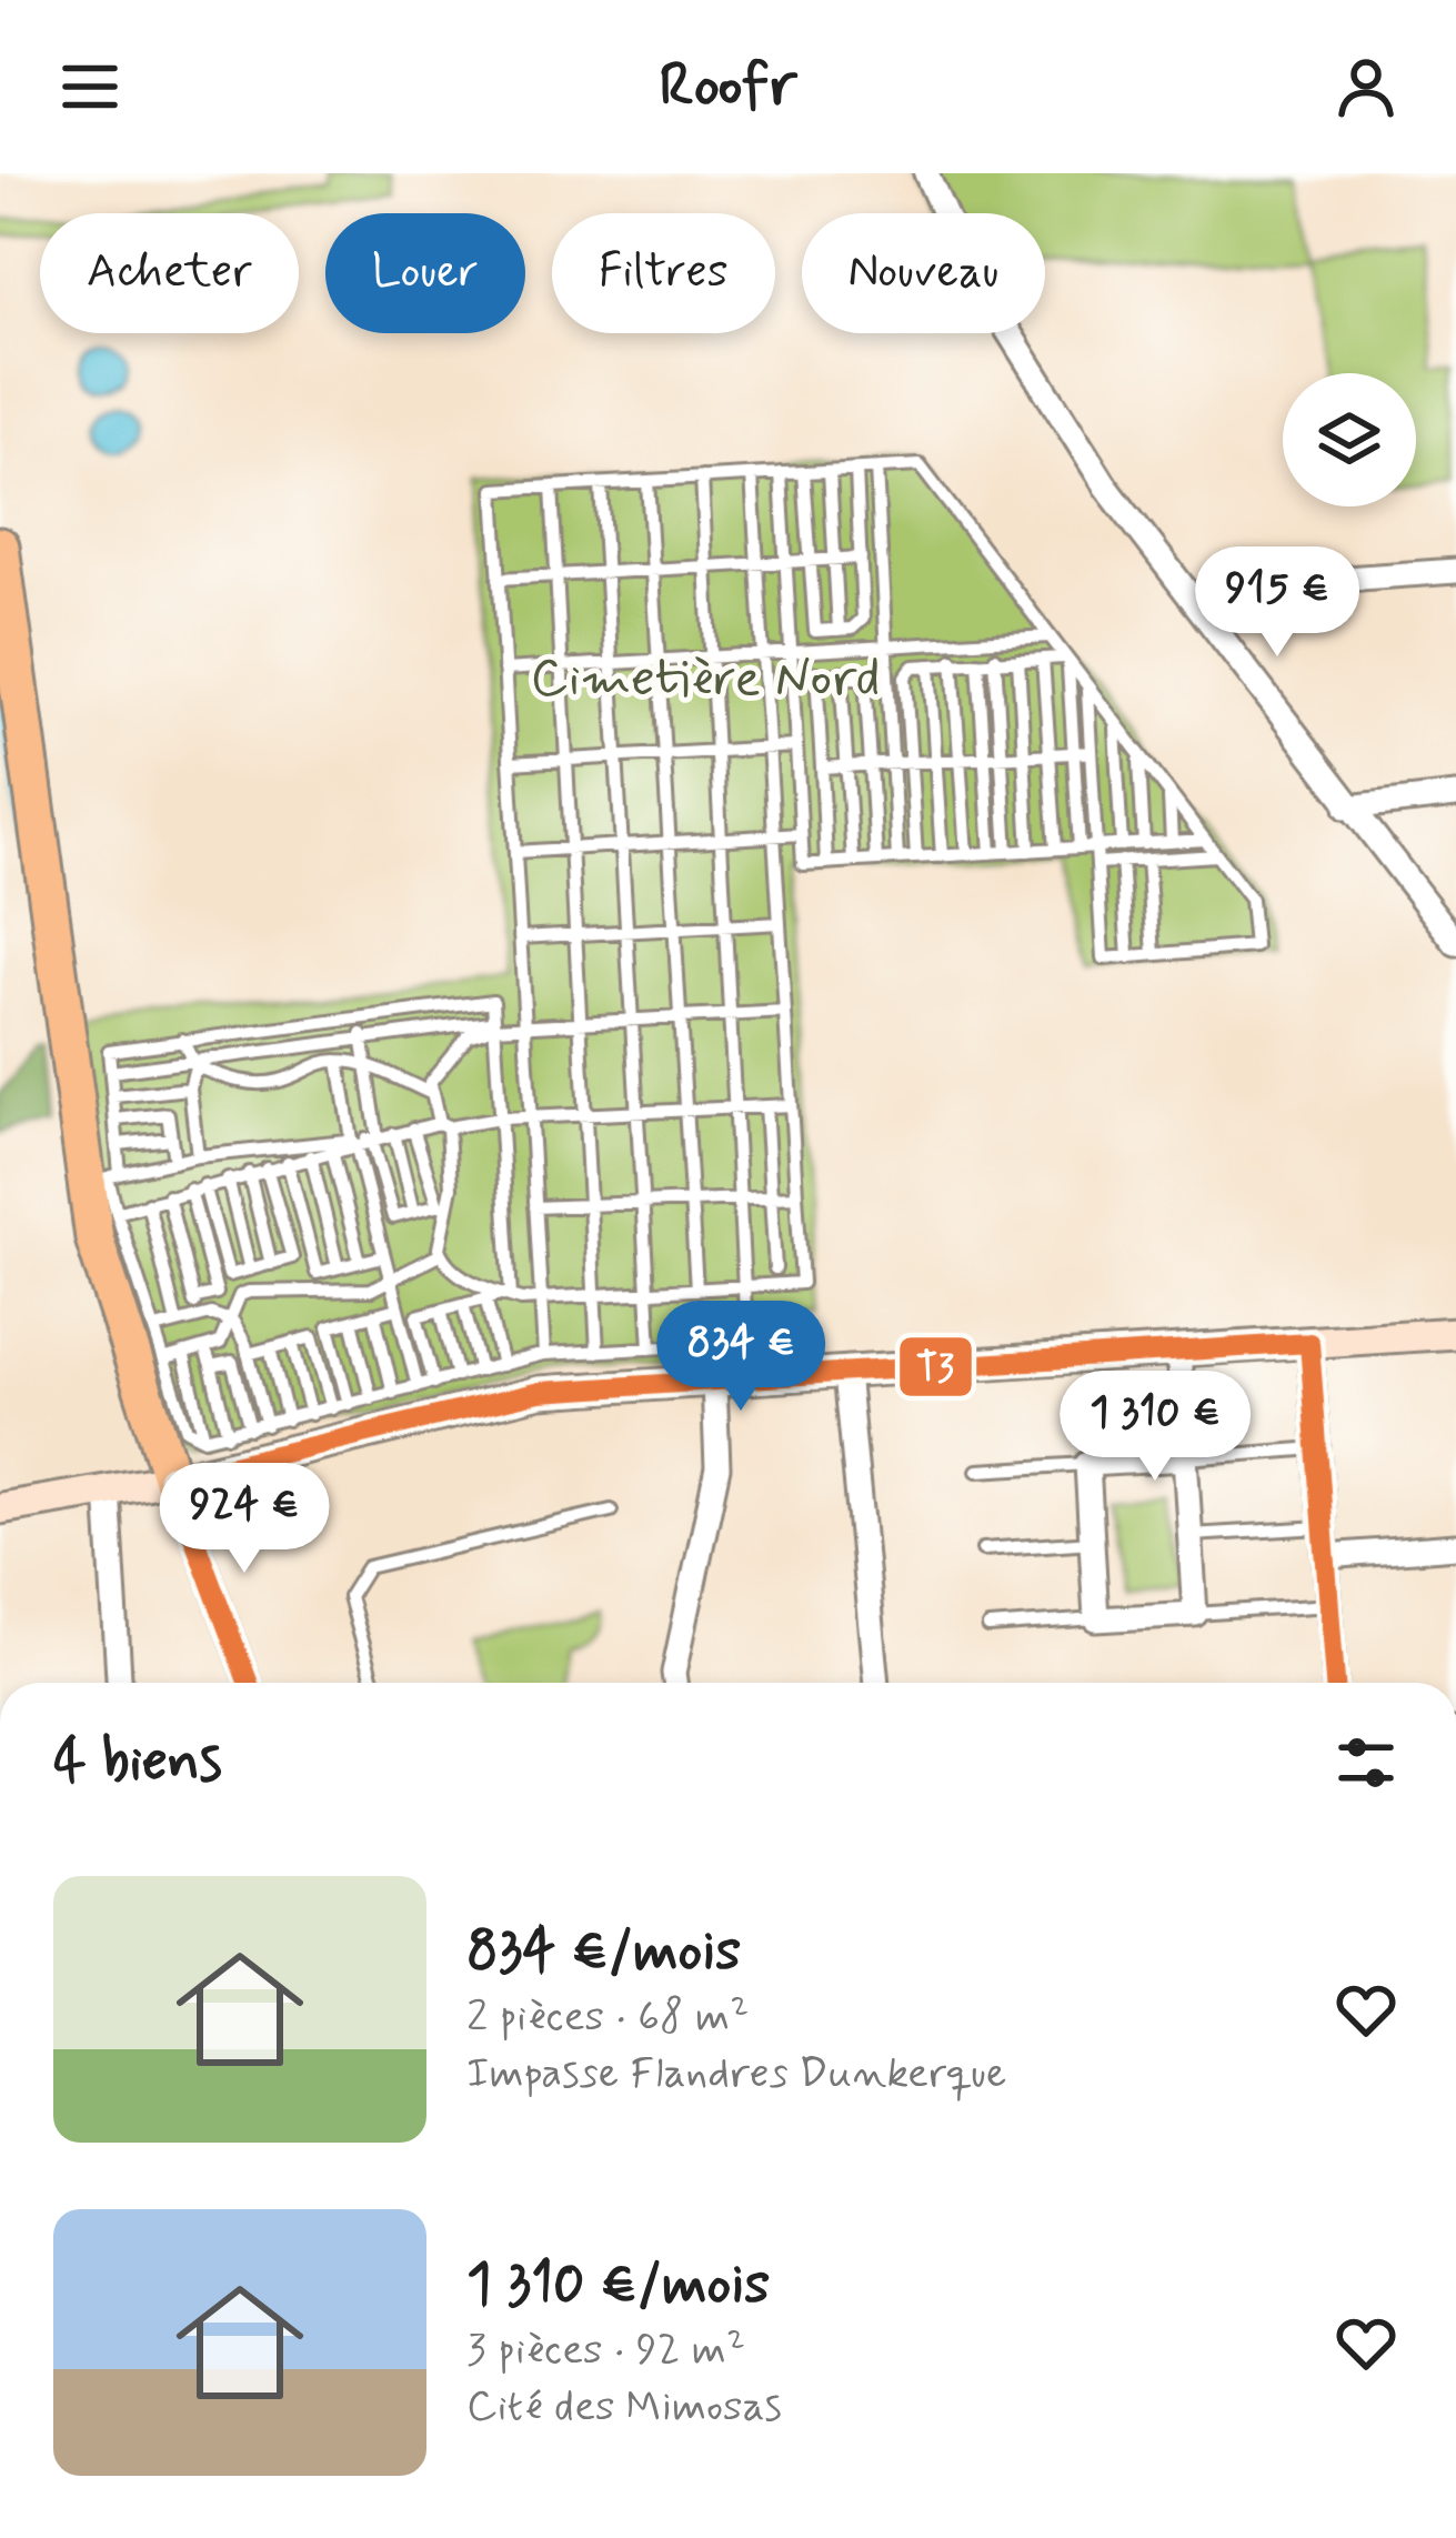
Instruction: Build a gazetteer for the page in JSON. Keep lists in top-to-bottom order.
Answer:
{
  "parks": ["Cimetière Nord"],
  "lines": ["transit line T3"],
  "page": {
    "header": "Roofr",
    "chip": [
      "Acheter",
      "Louer",
      "Filtres",
      "Nouveau"
    ],
    "price": [
      "915 €",
      "834 €",
      "1 310 €",
      "924 €"
    ],
    "heading": "4 biens",
    "list": [
      {
        "name": "834 €/mois",
        "note": "2 pièces · 68 m² · Impasse Flandres Dunkerque"
      },
      {
        "name": "1 310 €/mois",
        "note": "3 pièces · 92 m² · Cité des Mimosas"
      }
    ]
  }
}
